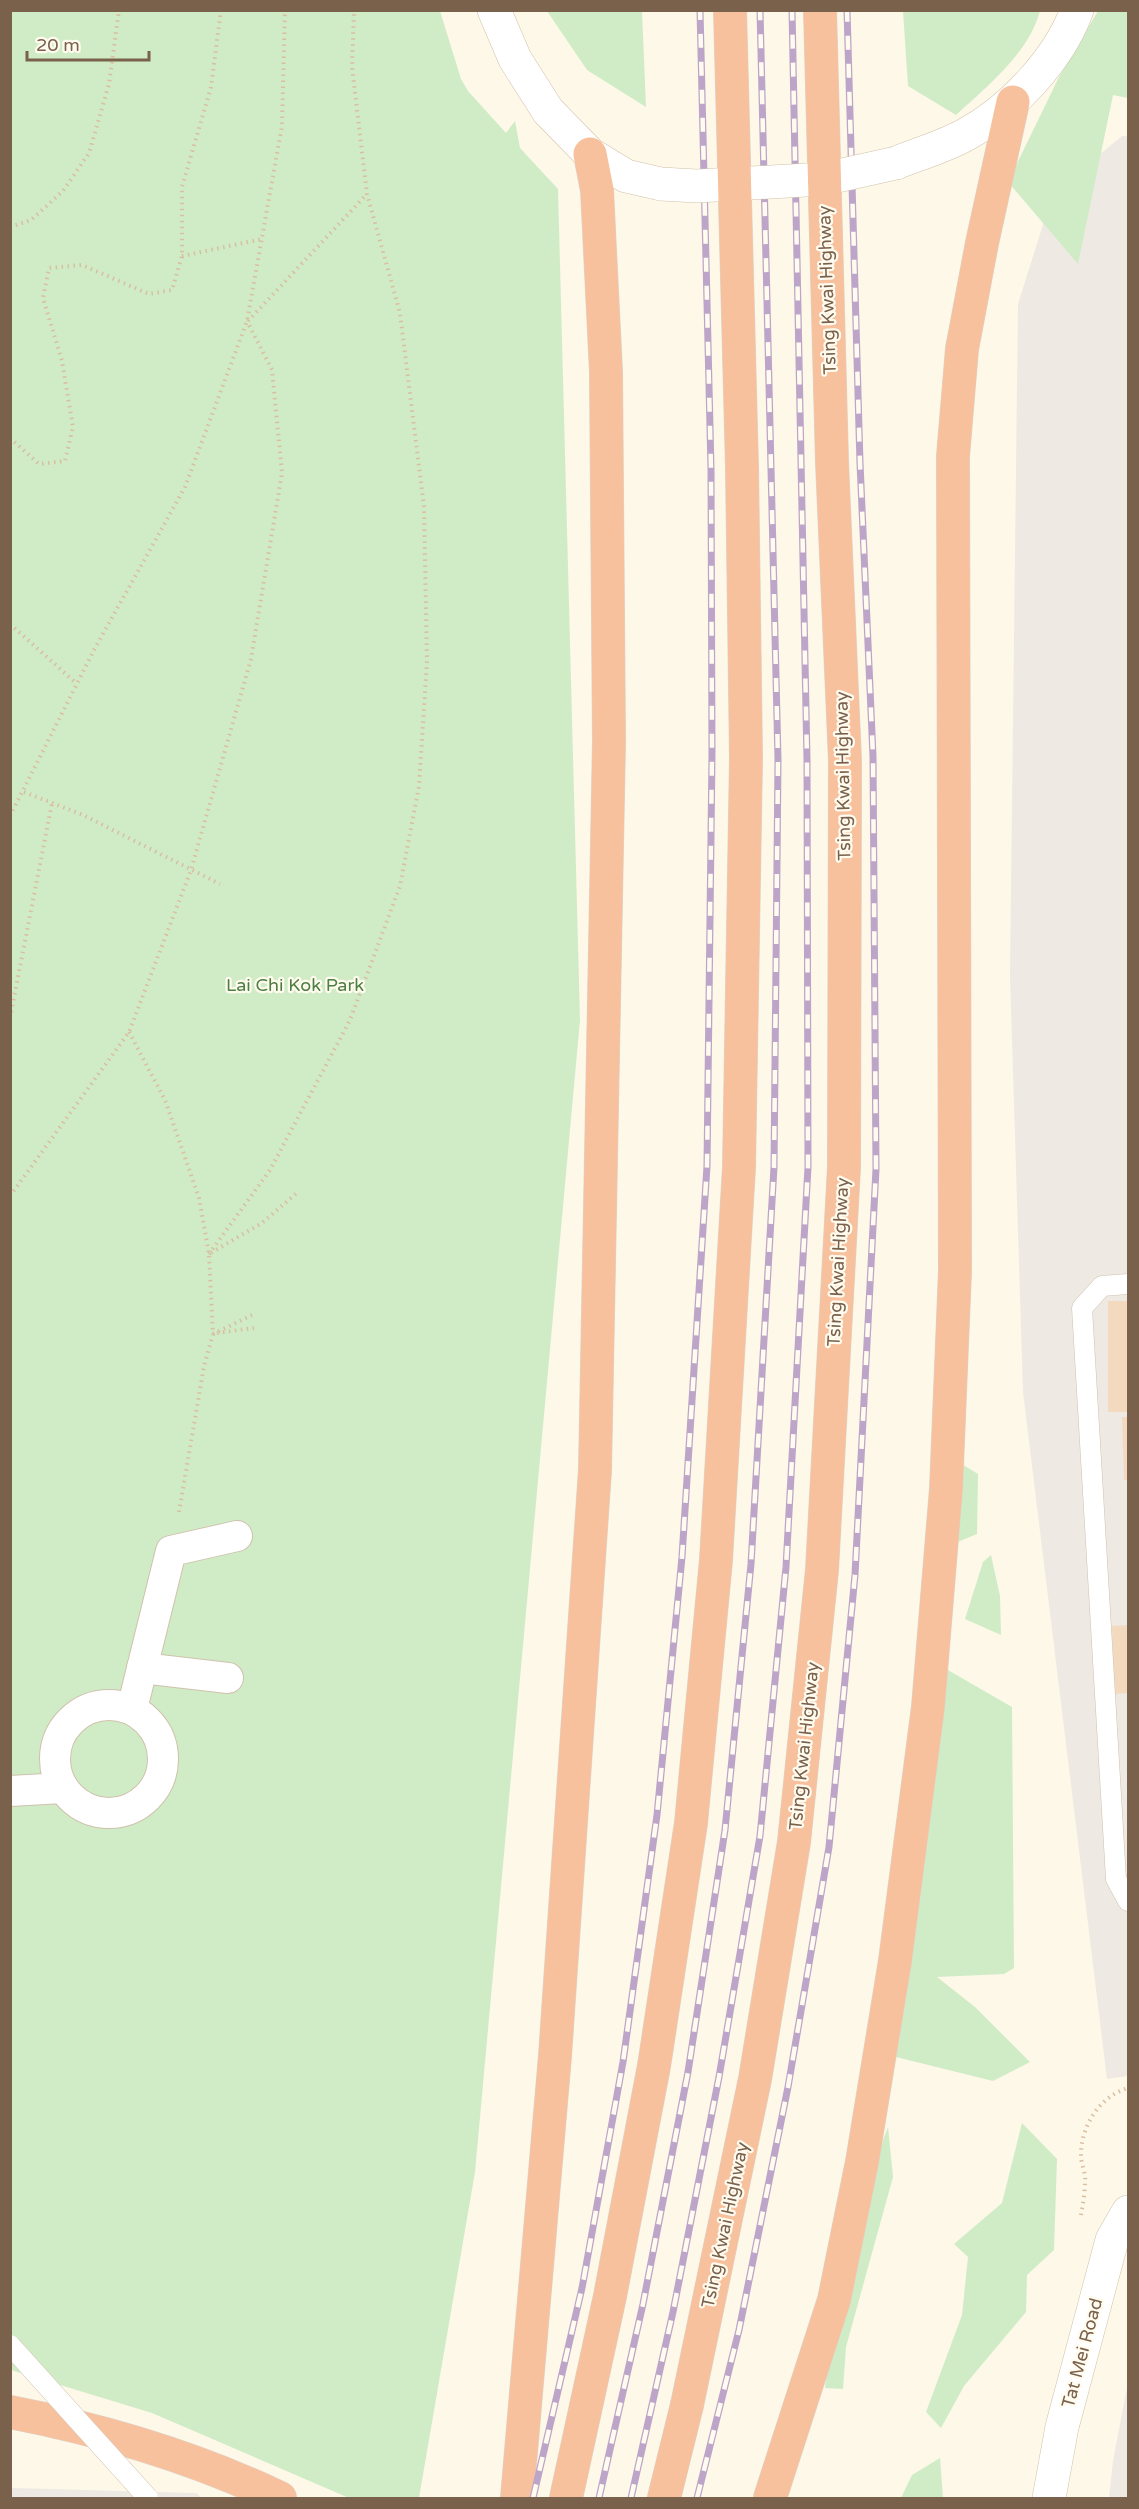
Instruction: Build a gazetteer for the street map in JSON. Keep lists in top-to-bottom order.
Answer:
{
  "streets": {
    "highway": ["Tsing Kwai Highway"],
    "main road": ["Tat Mei Road"]
  },
  "parks": ["Lai Chi Kok Park"],
  "scale_bar": "20 m"
}
